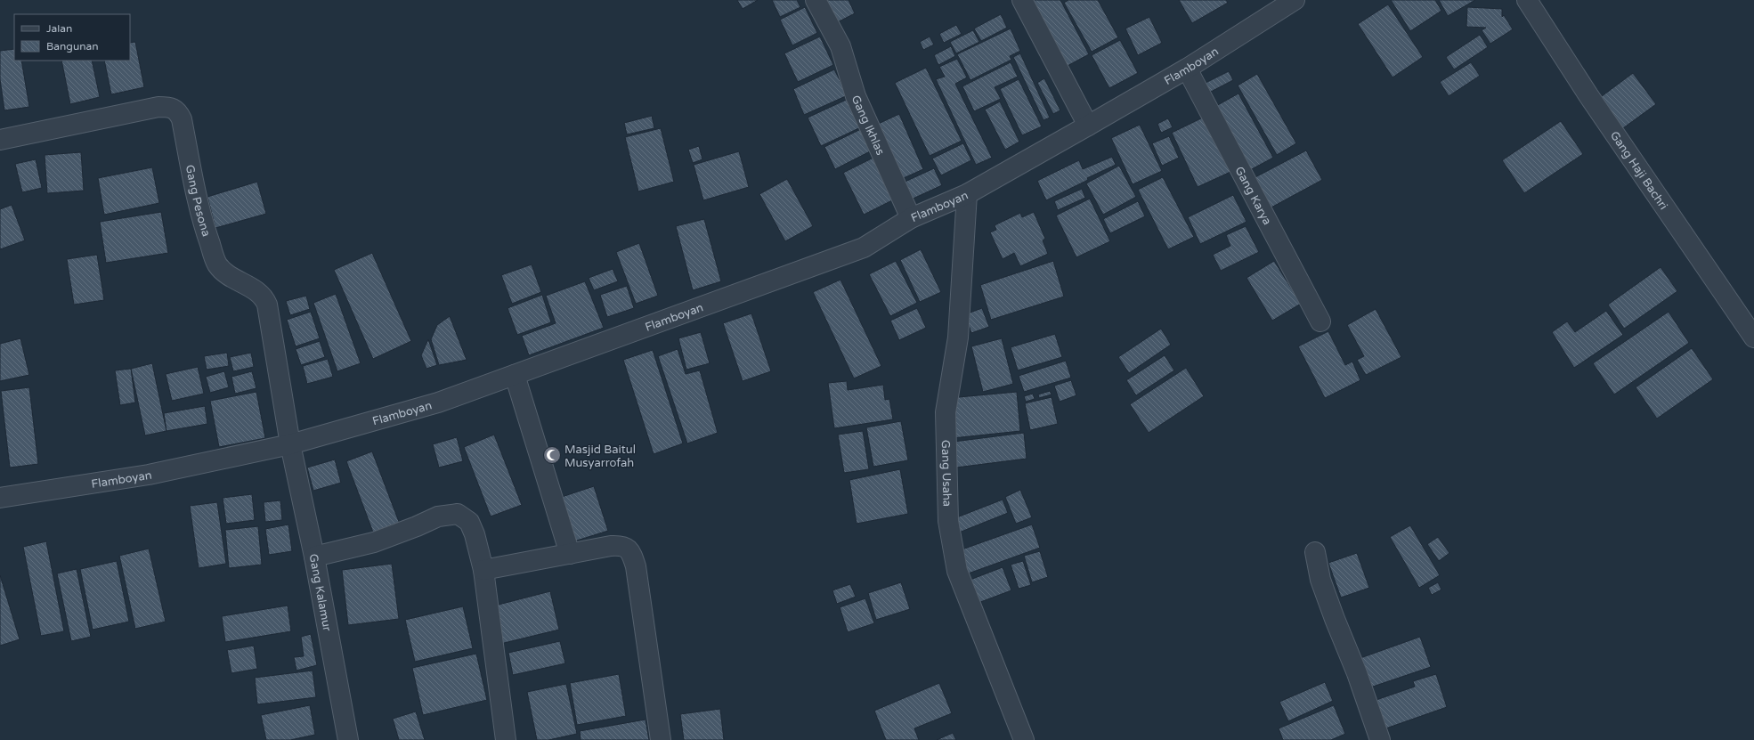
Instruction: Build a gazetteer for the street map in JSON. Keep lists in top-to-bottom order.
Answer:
{
  "streets": {
    "street": [
      "Flamboyan",
      "Gang Ikhlas",
      "Gang Haji Bachri",
      "Gang Karya",
      "Gang Pesona",
      "Gang Usaha",
      "Gang Kalamur"
    ]
  },
  "crossings": [
    ["Flamboyan", "Gang Ikhlas"],
    ["Flamboyan", "Gang Karya"],
    ["Flamboyan", "Gang Pesona"],
    ["Flamboyan", "Gang Usaha"],
    ["Flamboyan", "Gang Kalamur"],
    ["Gang Pesona", "Gang Kalamur"]
  ],
  "places": {
    "mosque": ["Masjid Baitul Musyarrofah"]
  },
  "legend": ["Jalan", "Bangunan"]
}
